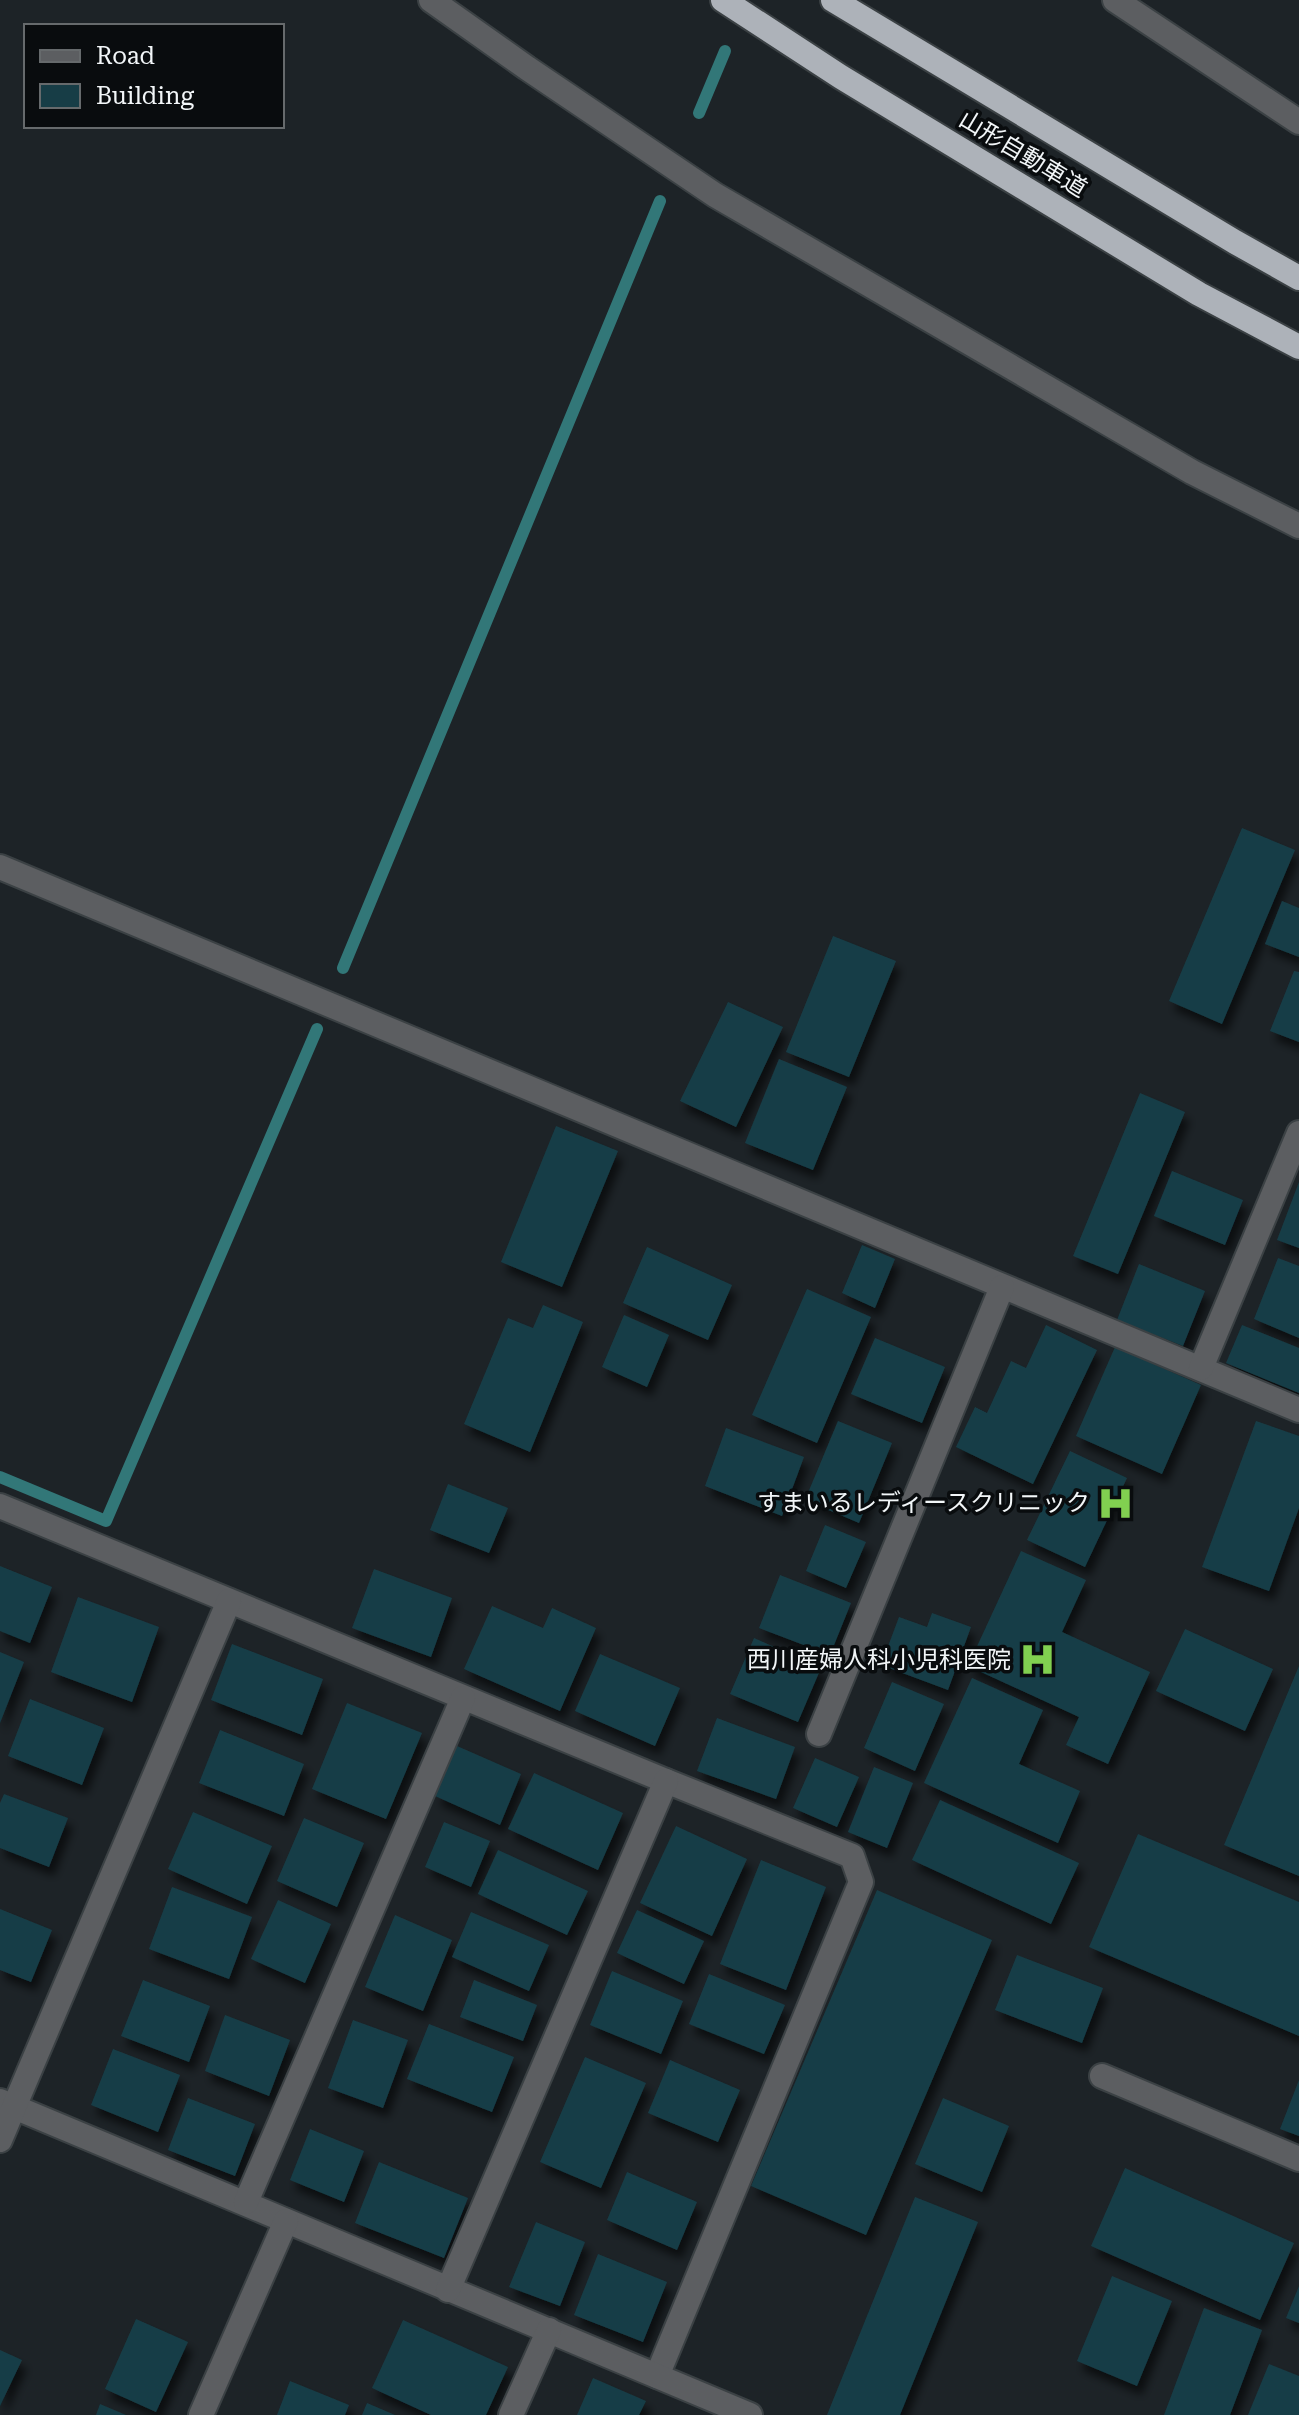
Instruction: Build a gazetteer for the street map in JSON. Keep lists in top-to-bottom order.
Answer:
{
  "streets": {
    "highway": ["山形自動車道"]
  },
  "places": {
    "hospital": ["すまいるレディースクリニック", "西川産婦人科小児科医院"]
  },
  "legend": ["Road", "Building"]
}
